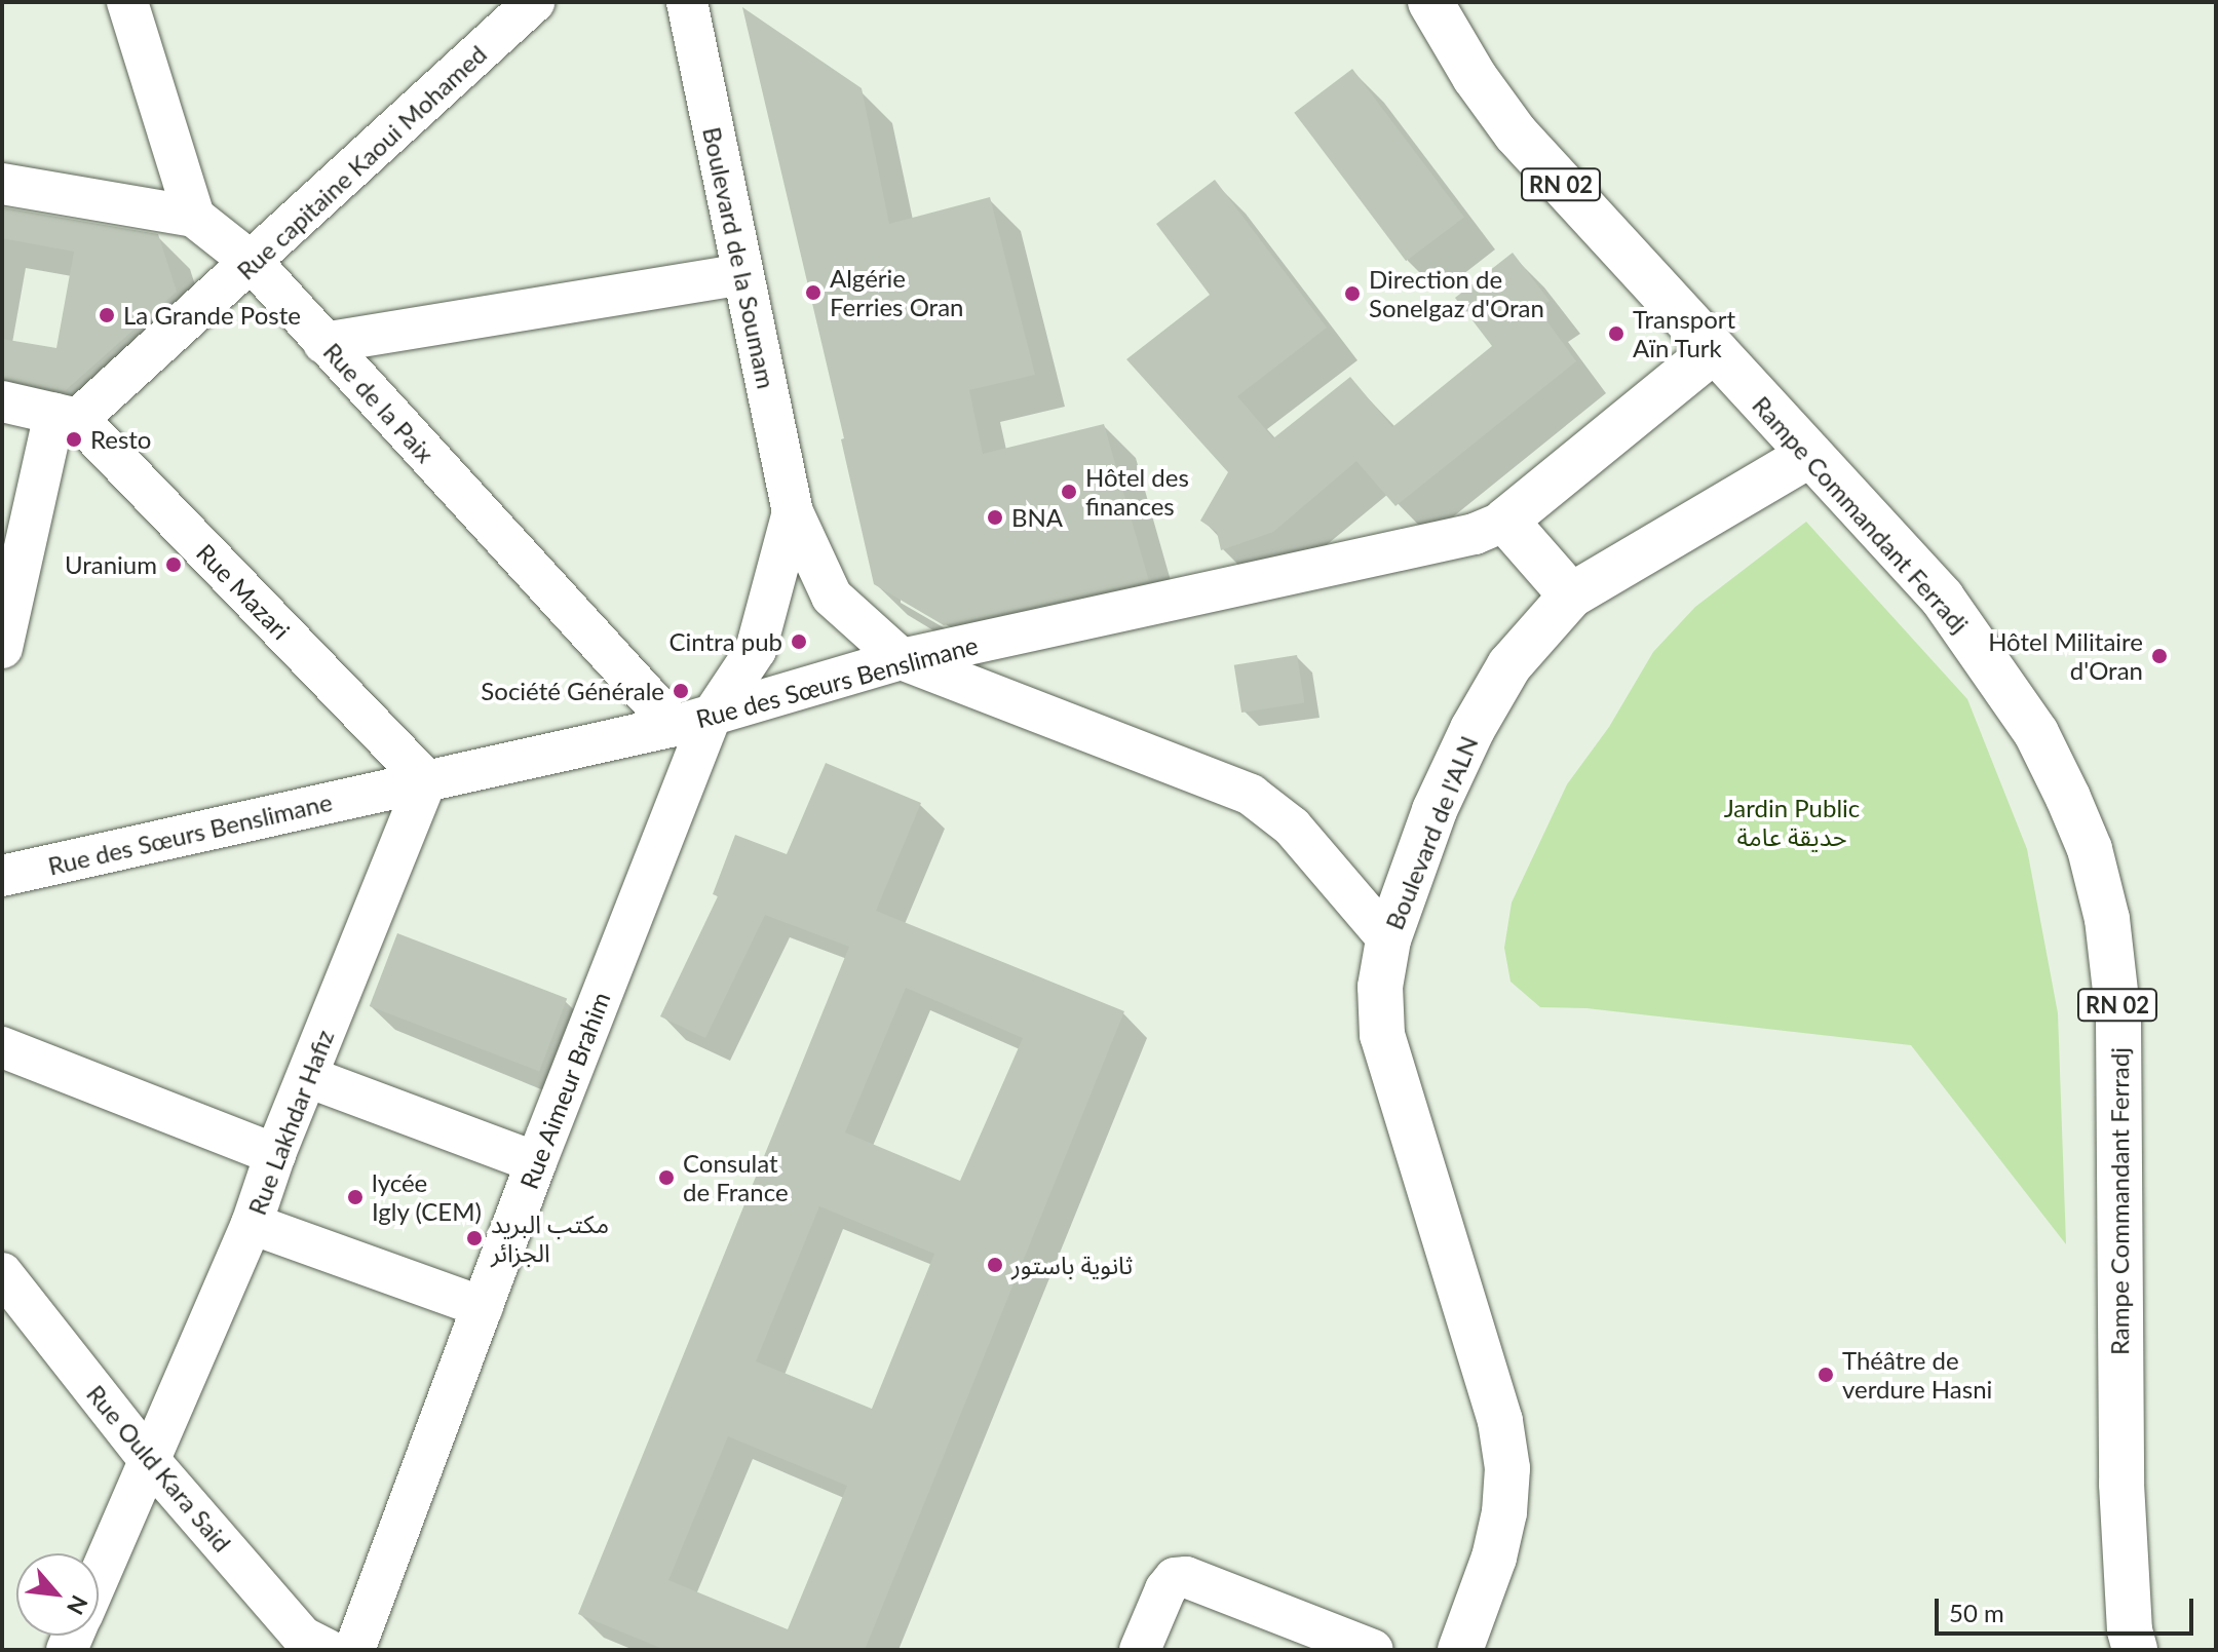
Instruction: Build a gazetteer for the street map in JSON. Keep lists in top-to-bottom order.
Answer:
{
  "streets": {
    "main road": [
      "RN 02",
      "Rampe Commandant Ferradj",
      "Rue des Sœurs Benslimane",
      "Boulevard de l'ALN"
    ],
    "street": [
      "Rue capitaine Kaoui Mohamed",
      "Boulevard de la Soumam",
      "Rue de la Paix",
      "Rue Mazari",
      "Rue Aimeur Brahim",
      "Rue Lakhdar Hafiz",
      "Rue Ould Kara Said"
    ]
  },
  "crossings": [
    ["Rue capitaine Kaoui Mohamed", "Rue de la Paix"],
    ["Rue capitaine Kaoui Mohamed", "Rue Mazari"],
    ["Boulevard de la Soumam", "Rue Aimeur Brahim"],
    ["Rue de la Paix", "Rue des Sœurs Benslimane"],
    ["Rue de la Paix", "Rue Aimeur Brahim"],
    ["Rampe Commandant Ferradj", "Rue des Sœurs Benslimane"],
    ["Rampe Commandant Ferradj", "Boulevard de l'ALN"],
    ["Rue Mazari", "Rue des Sœurs Benslimane"],
    ["Rue Mazari", "Rue Lakhdar Hafiz"],
    ["Rue des Sœurs Benslimane", "Rue Aimeur Brahim"],
    ["Rue des Sœurs Benslimane", "Rue Lakhdar Hafiz"],
    ["Rue Lakhdar Hafiz", "Rue Ould Kara Said"]
  ],
  "parks": ["Jardin Public حديقة عامة"],
  "places": [
    "Algérie Ferries Oran",
    "Direction de Sonelgaz d'Oran",
    "La Grande Poste",
    "Transport Aïn Turk",
    "Resto",
    "Hôtel des finances",
    "BNA",
    "Uranium",
    "Cintra pub",
    "Hôtel Militaire d'Oran",
    "Société Générale",
    "Consulat de France",
    "lycée Igly (CEM)",
    "مكتب البريد الجزائر",
    "ثانوية باستور",
    "Théâtre de verdure Hasni"
  ],
  "scale_bar": "50 m",
  "north": "bottom right"
}
